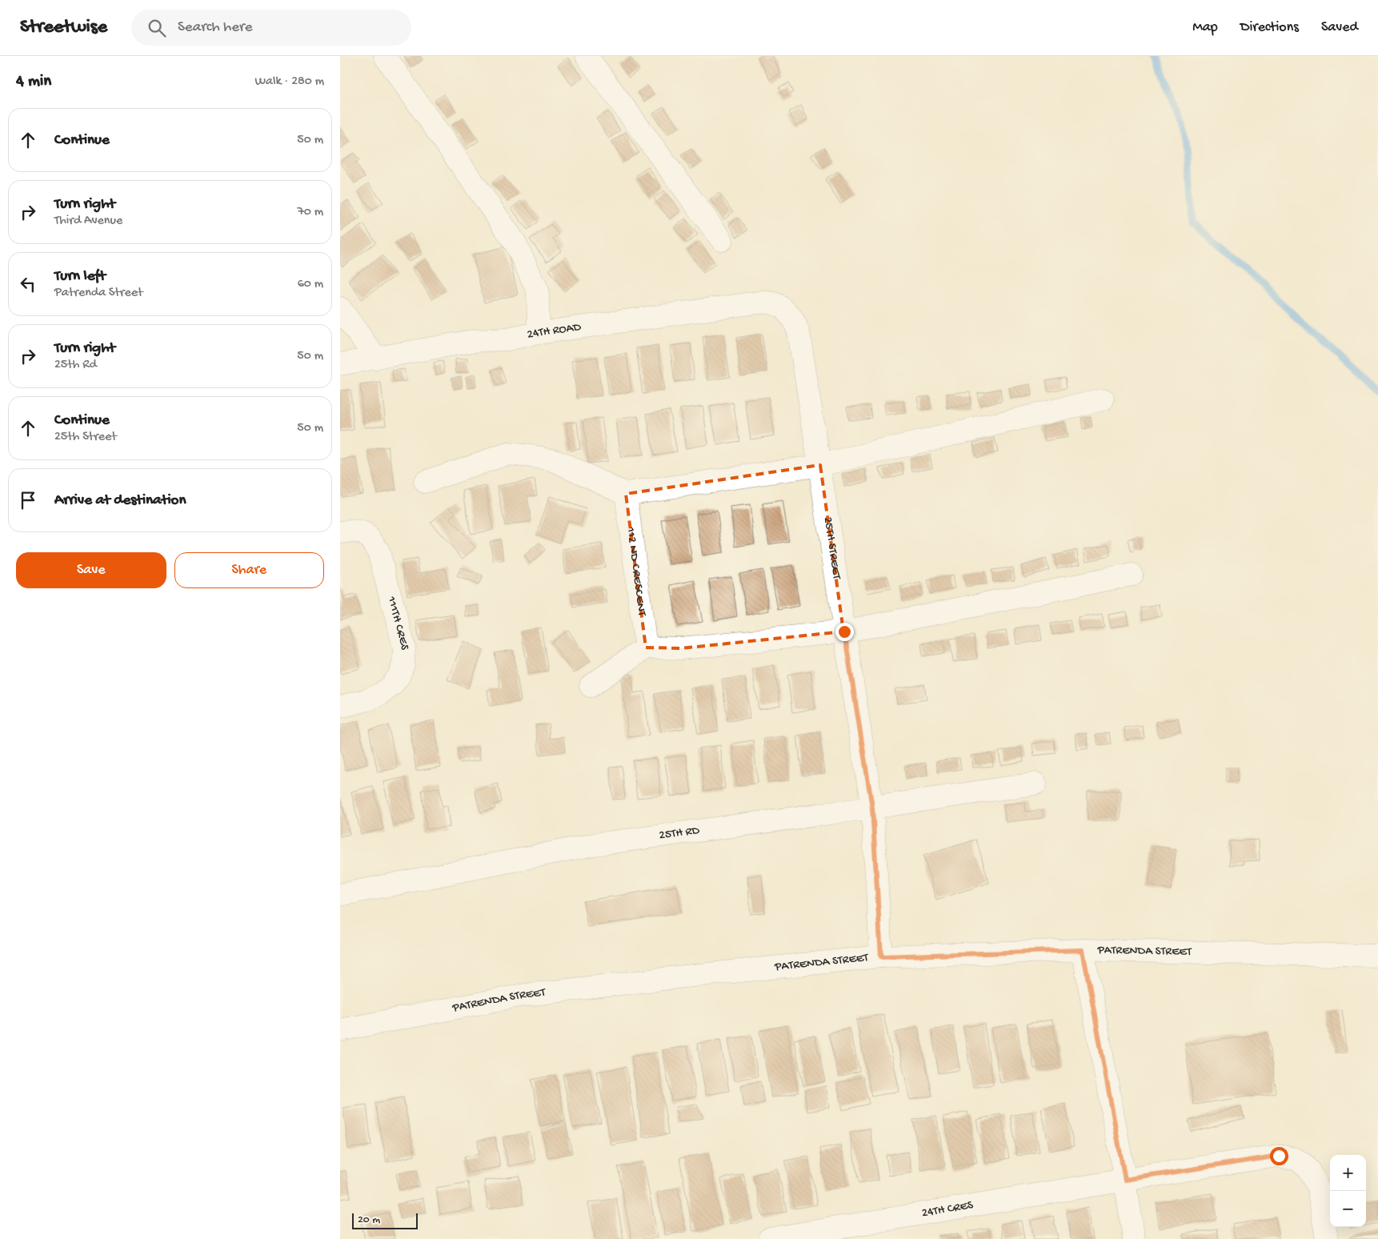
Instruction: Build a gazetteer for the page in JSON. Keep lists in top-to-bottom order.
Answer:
{
  "streets": {
    "street": [
      "24TH ROAD",
      "25TH STREET",
      "112 ND CRESCENT",
      "111TH CRES",
      "25TH RD",
      "PATRENDA STREET",
      "24TH CRES"
    ]
  },
  "crossings": [
    ["24TH ROAD", "25TH STREET"],
    ["25TH STREET", "25TH RD"]
  ],
  "scale_bar": "20 m",
  "page": {
    "header": "Streetwise",
    "search": "Search here",
    "nav": ["Map", "Directions", "Saved"],
    "heading": ["4 min", "Walk · 280 m"],
    "list": [
      ["Continue", "50 m"],
      ["Turn right", "Third Avenue", "70 m"],
      ["Turn left", "Patrenda Street", "60 m"],
      ["Turn right", "25th Rd", "50 m"],
      ["Continue", "25th Street", "50 m"],
      "Arrive at destination"
    ],
    "buttons": ["Save", "Share"],
    "map_buttons": ["+", "−"],
    "scale": "20 m"
  }
}
